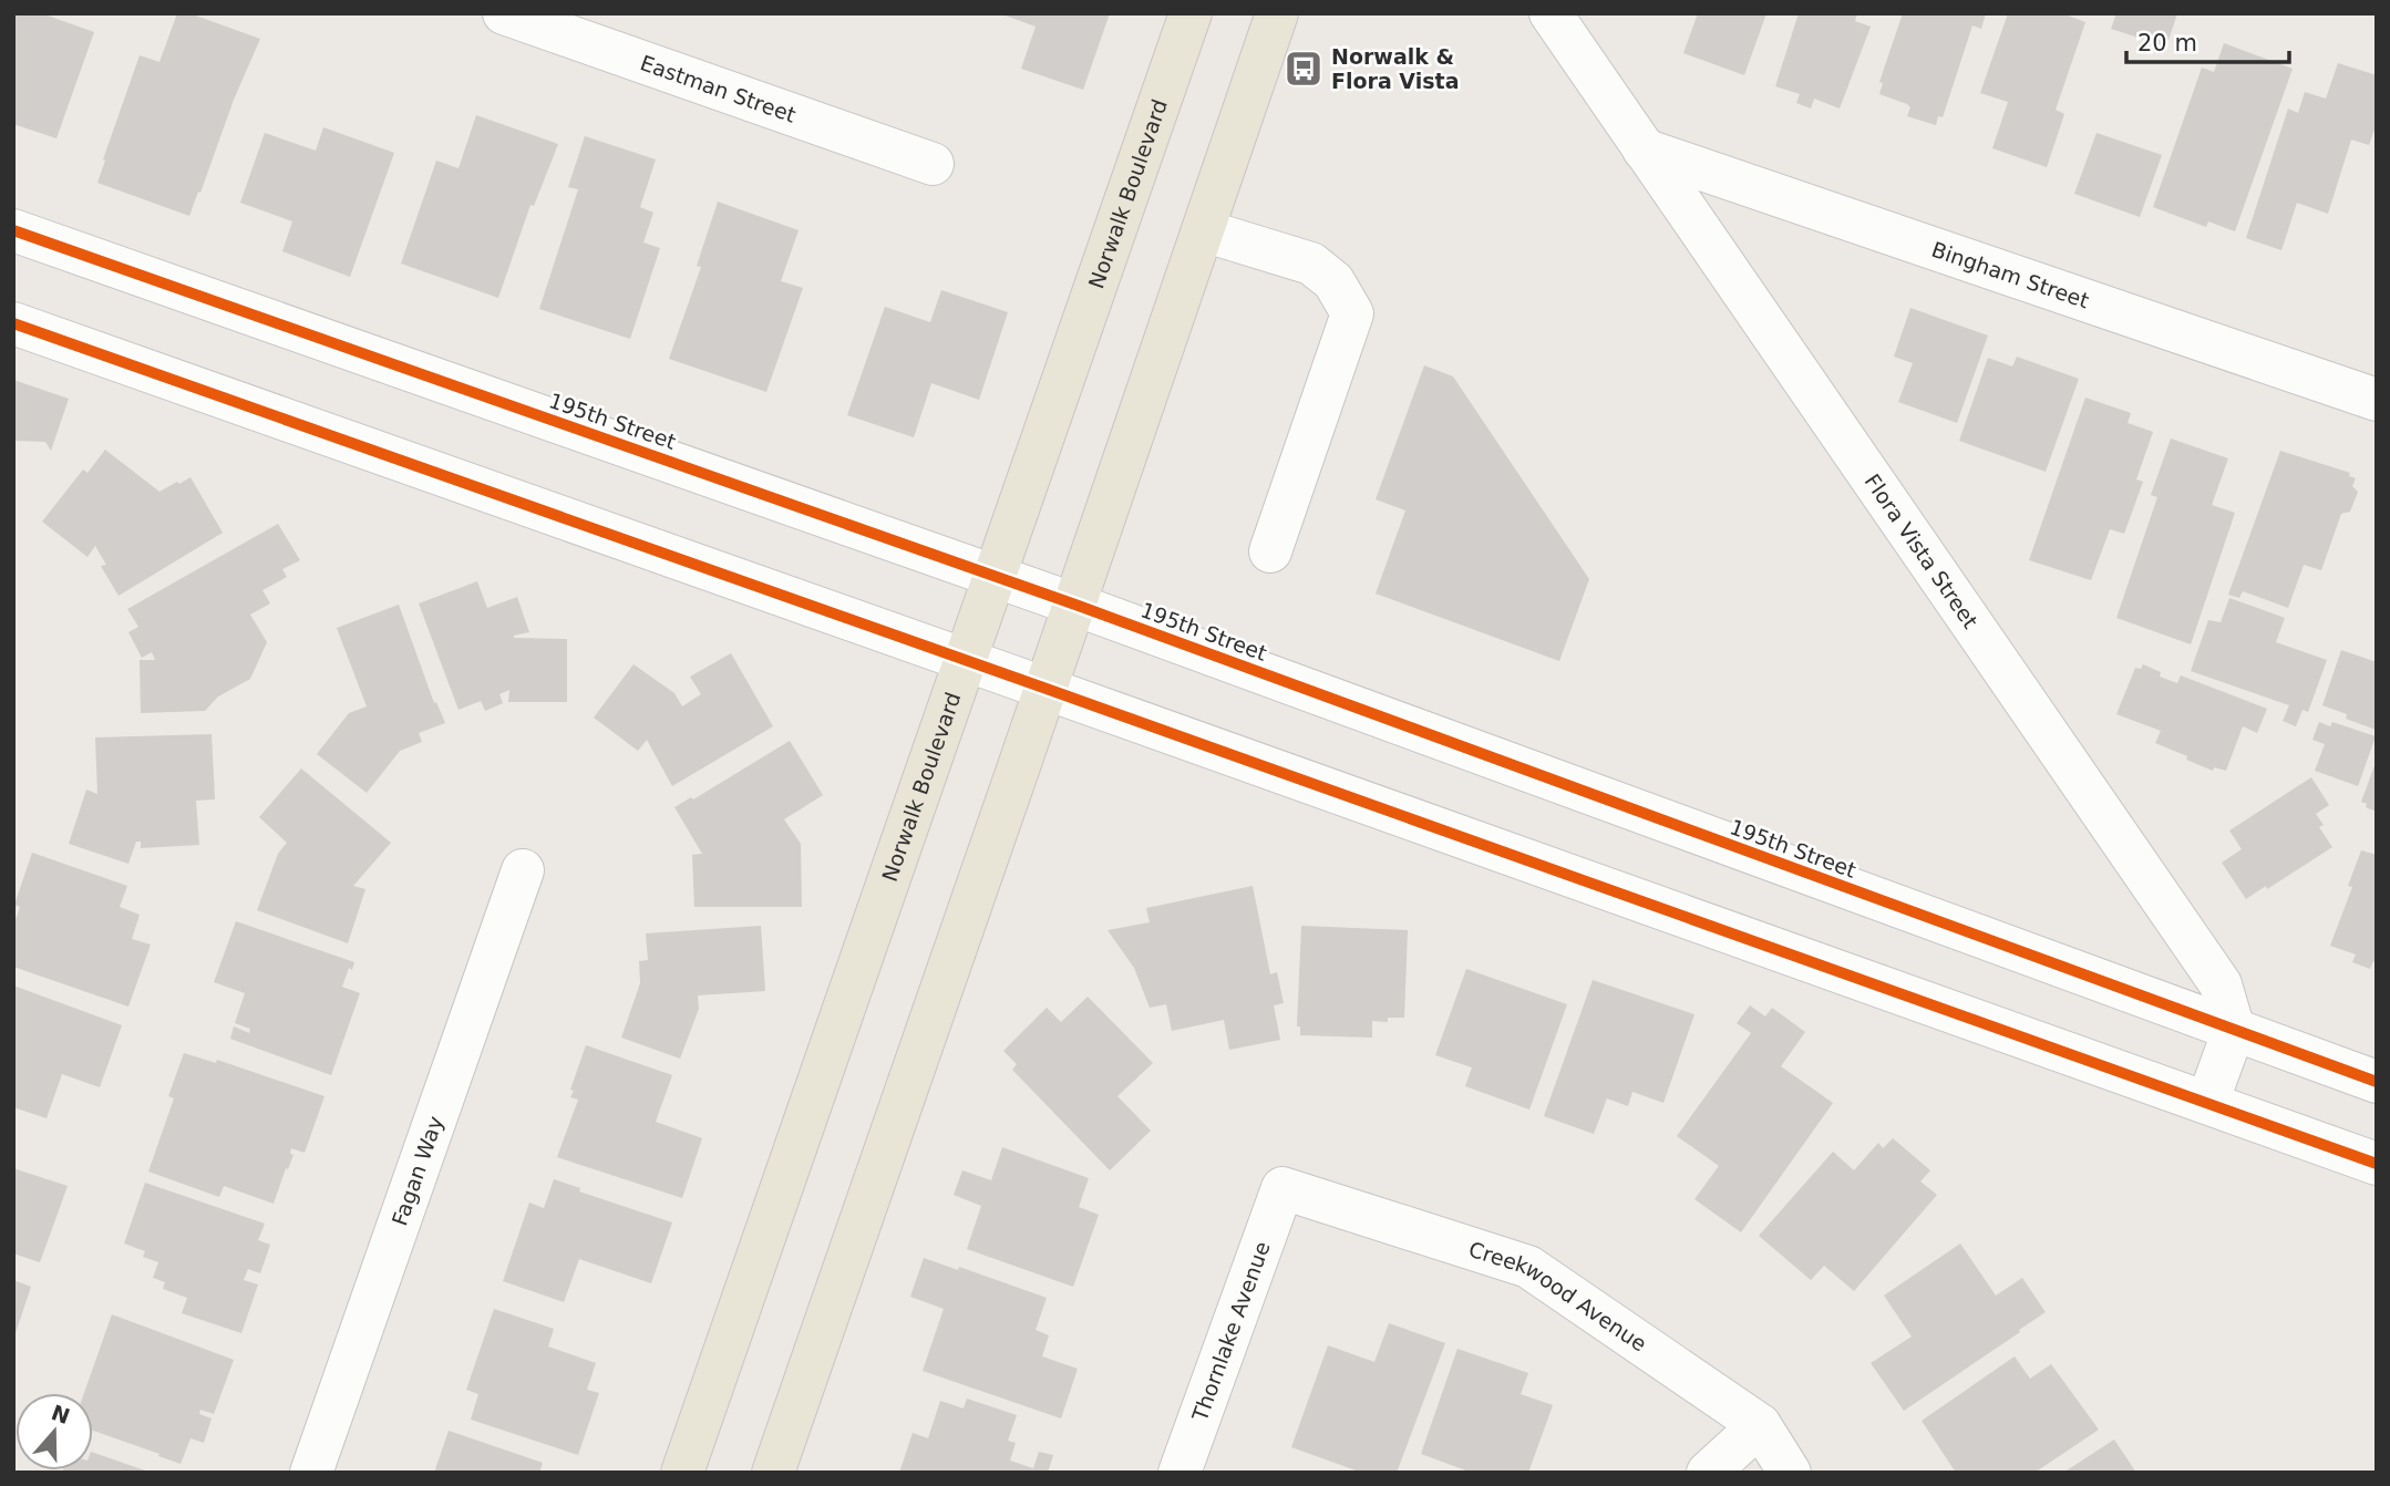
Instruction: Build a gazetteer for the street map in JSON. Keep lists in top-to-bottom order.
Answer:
{
  "streets": {
    "main road": ["Norwalk Boulevard"],
    "street": [
      "Eastman Street",
      "Bingham Street",
      "195th Street",
      "Flora Vista Street",
      "Fagan Way",
      "Creekwood Avenue",
      "Thornlake Avenue"
    ]
  },
  "crossings": [
    ["Norwalk Boulevard", "195th Street"],
    ["Bingham Street", "Flora Vista Street"],
    ["195th Street", "Flora Vista Street"],
    ["Creekwood Avenue", "Thornlake Avenue"]
  ],
  "places": {
    "bus stop": ["Norwalk & Flora Vista"]
  },
  "scale_bar": "20 m",
  "north": "top"
}
